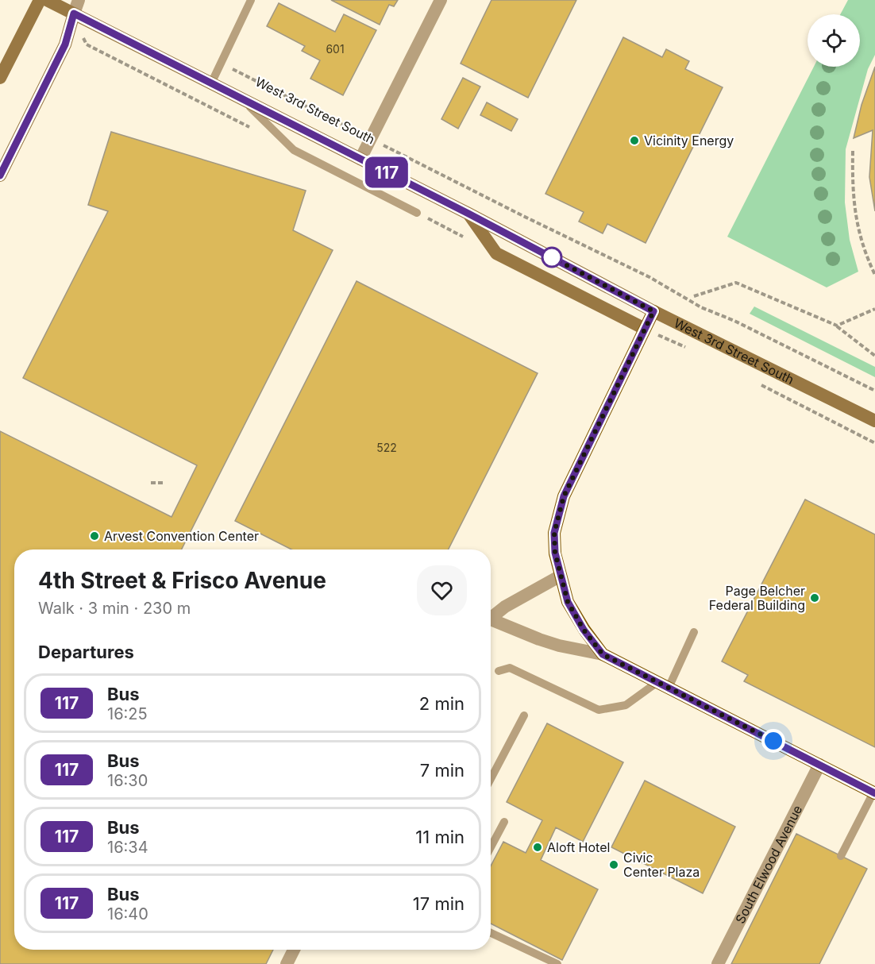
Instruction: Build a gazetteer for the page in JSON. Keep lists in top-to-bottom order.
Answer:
{
  "streets": {
    "main road": ["West 3rd Street South"],
    "street": ["South Elwood Avenue"]
  },
  "places": [
    "Vicinity Energy",
    "Arvest Convention Center",
    "Page Belcher Federal Building",
    "Aloft Hotel",
    "Civic Center Plaza"
  ],
  "lines": ["bus line 117"],
  "house_numbers": ["601", "522"],
  "page": {
    "on_map": "117",
    "heading": [
      ["4th Street & Frisco Avenue", "Walk · 3 min · 230 m"],
      "Departures"
    ],
    "list": [
      {
        "mark": "117",
        "name": "Bus",
        "note": "16:25",
        "value": "2 min"
      },
      {
        "mark": "117",
        "name": "Bus",
        "note": "16:30",
        "value": "7 min"
      },
      {
        "mark": "117",
        "name": "Bus",
        "note": "16:34",
        "value": "11 min"
      },
      {
        "mark": "117",
        "name": "Bus",
        "note": "16:40",
        "value": "17 min"
      }
    ]
  }
}
